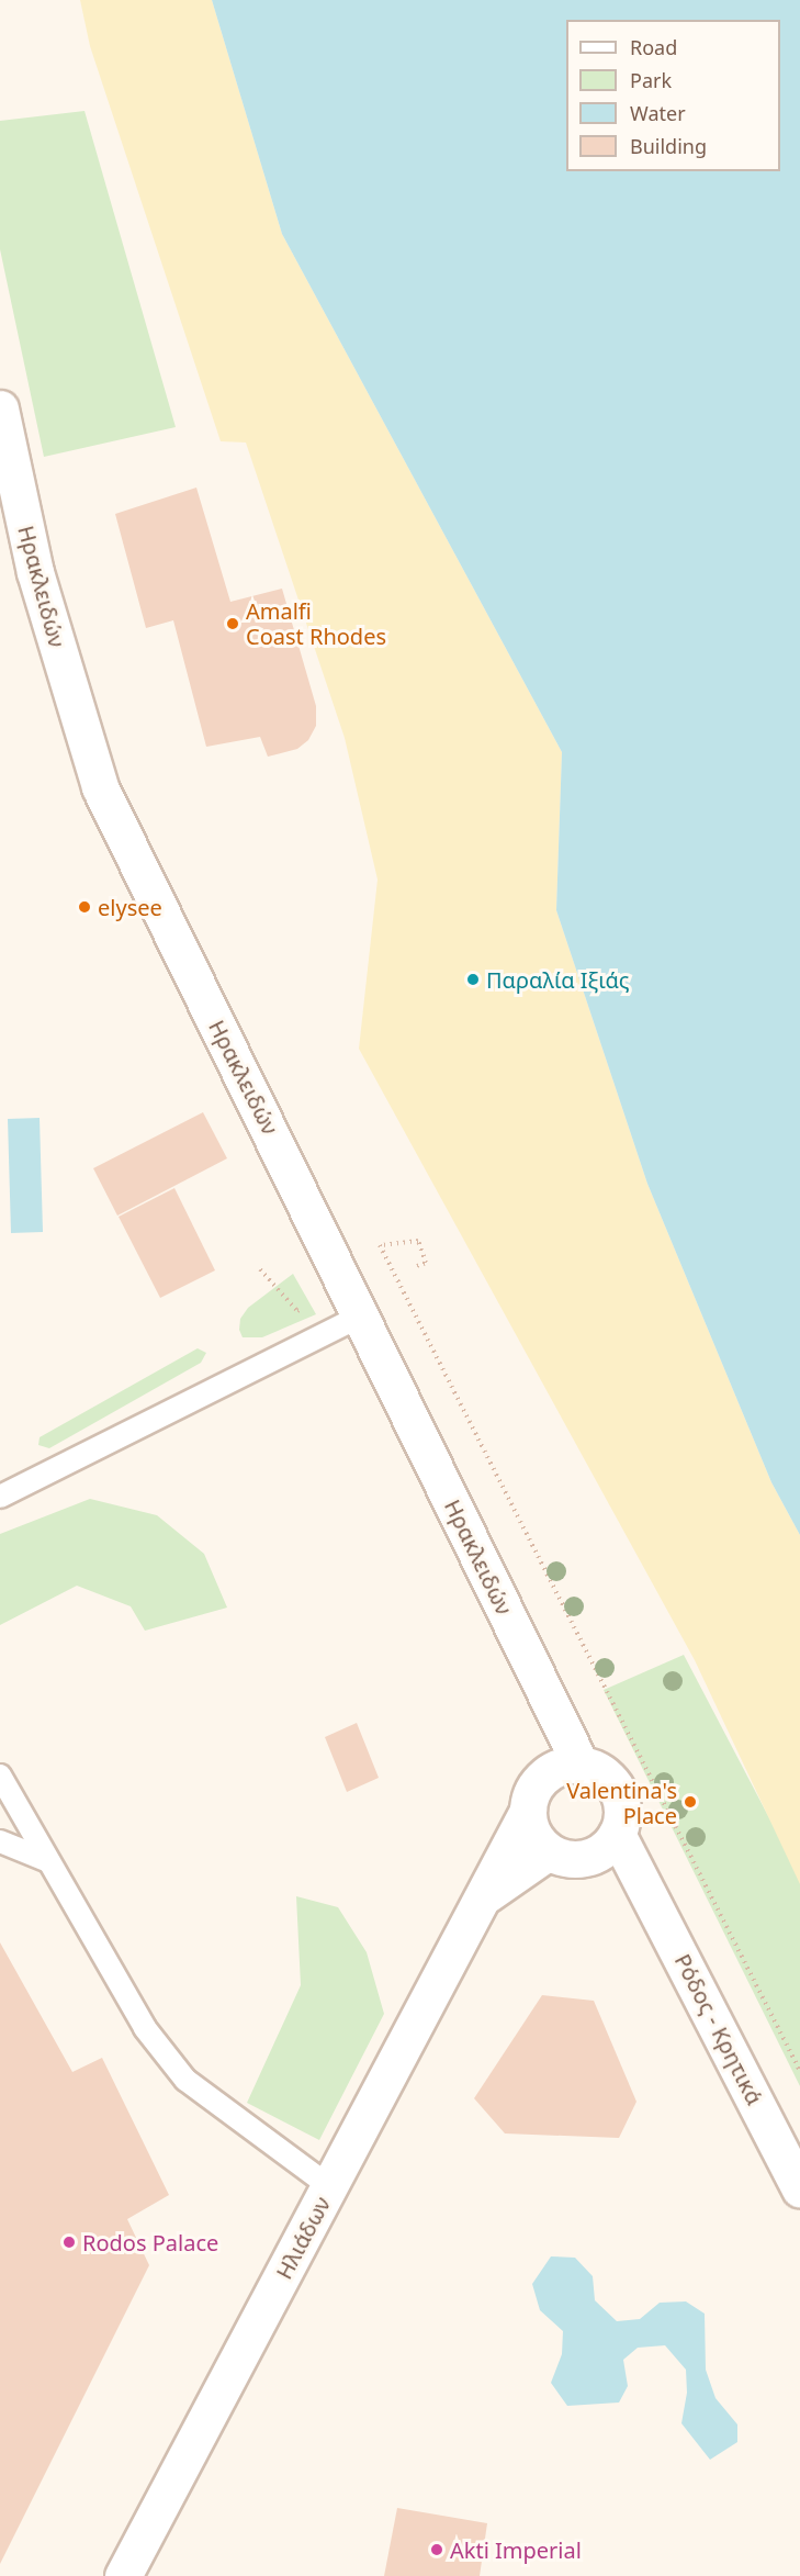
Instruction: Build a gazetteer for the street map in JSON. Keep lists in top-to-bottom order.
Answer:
{
  "streets": {
    "main road": ["Ηρακλειδών", "Ρόδος - Κρητικά", "Ηλιάδων"]
  },
  "crossings": [
    ["Ηρακλειδών", "Ρόδος - Κρητικά"],
    ["Ηρακλειδών", "Ηλιάδων"],
    ["Ρόδος - Κρητικά", "Ηλιάδων"]
  ],
  "places": [
    "Amalfi Coast Rhodes",
    "elysee",
    "Παραλία Ιξιάς",
    "Valentina's Place",
    "Rodos Palace",
    "Akti Imperial"
  ],
  "legend": [
    "Road",
    "Park",
    "Water",
    "Building"
  ]
}
